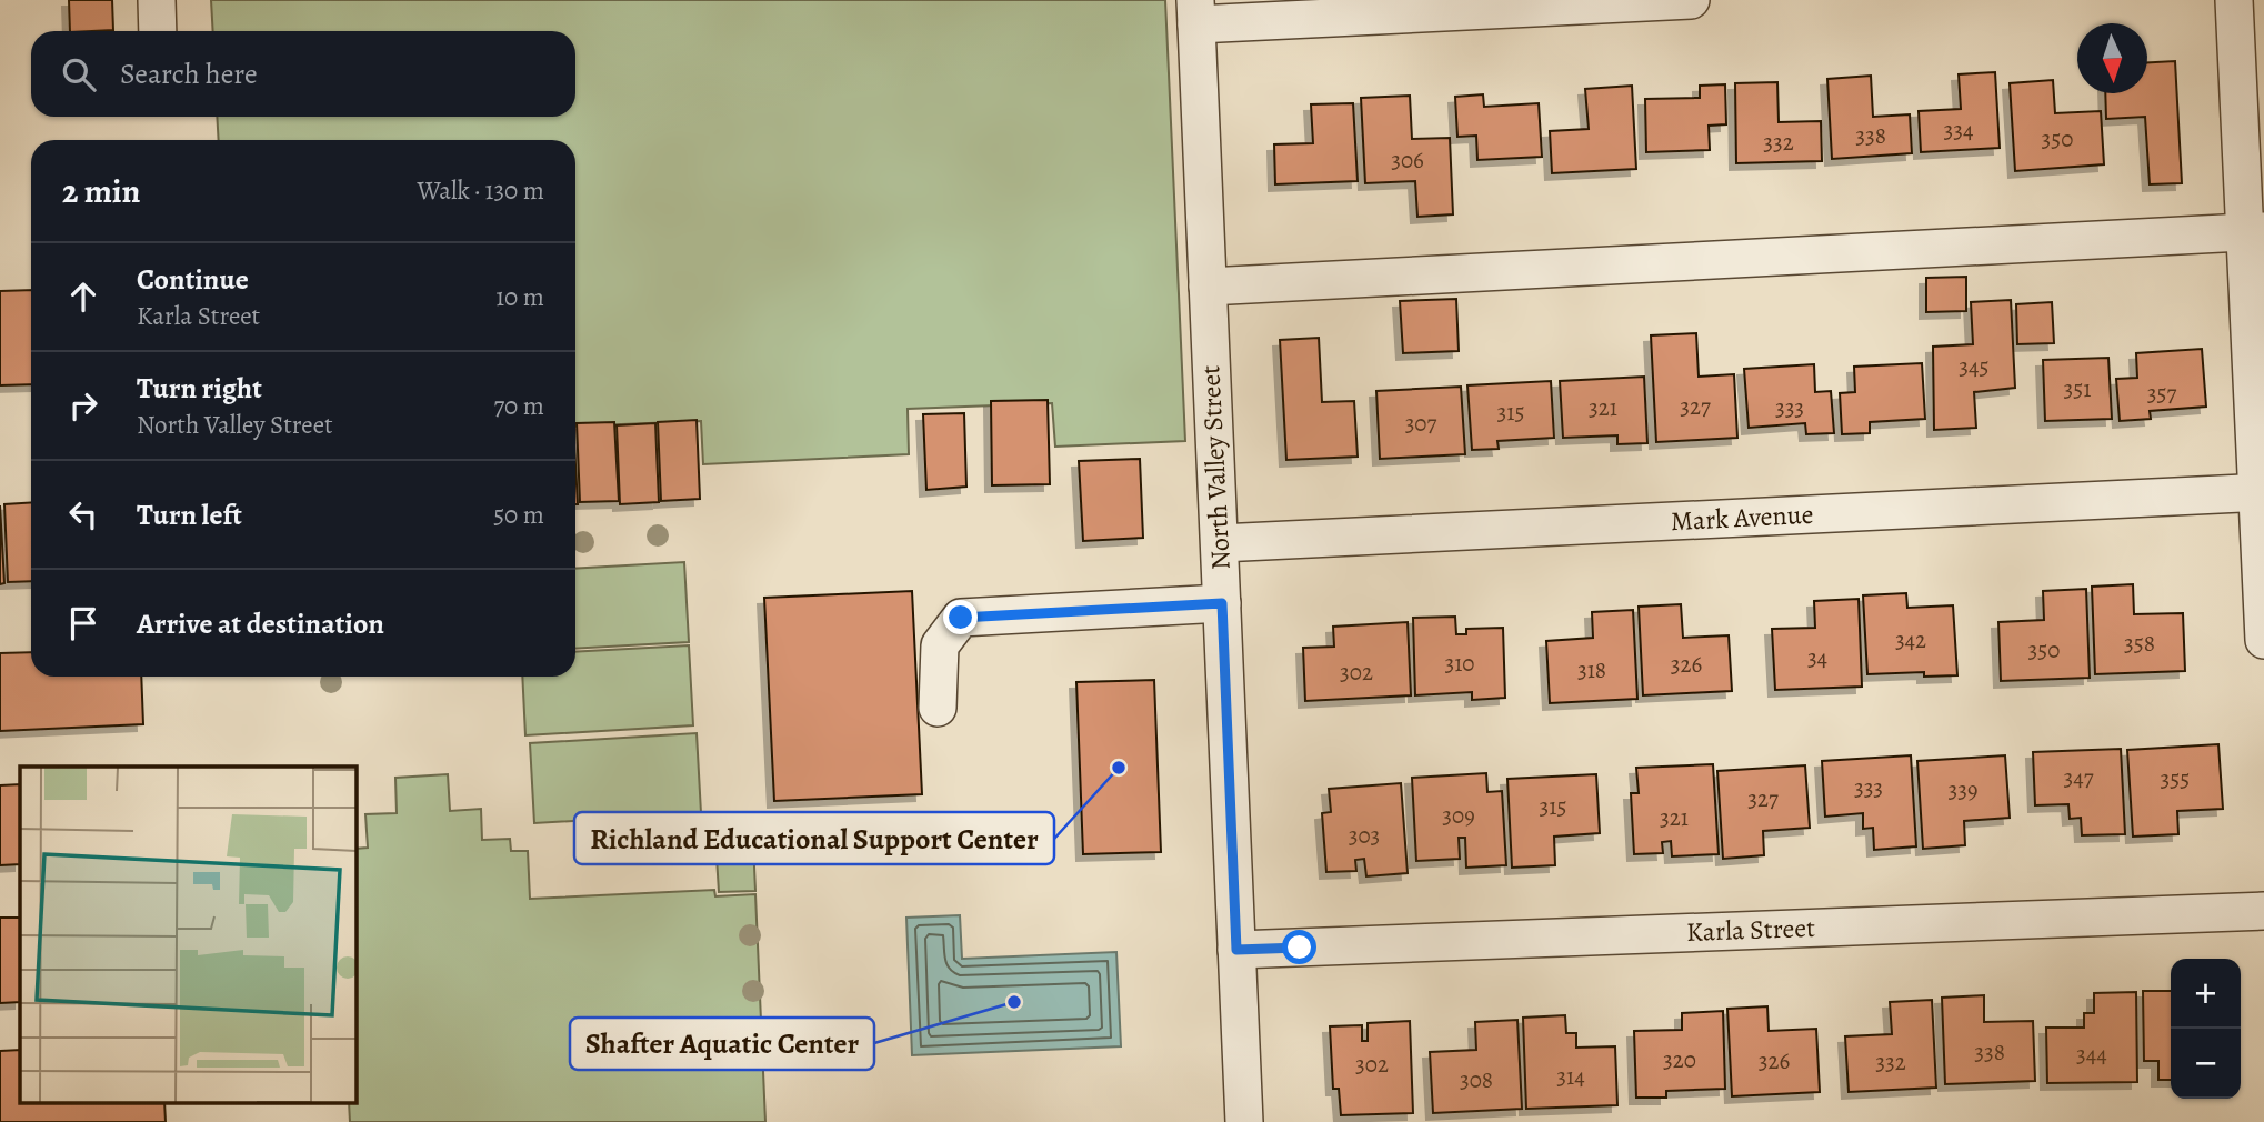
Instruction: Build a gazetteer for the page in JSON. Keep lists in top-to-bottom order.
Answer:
{
  "streets": {
    "street": ["North Valley Street", "Mark Avenue", "Karla Street"]
  },
  "crossings": [
    ["North Valley Street", "Mark Avenue"],
    ["North Valley Street", "Karla Street"]
  ],
  "places": ["Richland Educational Support Center", "Shafter Aquatic Center"],
  "house_numbers": [
    "334",
    "338",
    "350",
    "332",
    "306",
    "345",
    "351",
    "357",
    "327",
    "321",
    "333",
    "315",
    "307",
    "342",
    "358",
    "350",
    "34",
    "310",
    "326",
    "318",
    "302",
    "347",
    "355",
    "333",
    "339",
    "327",
    "315",
    "309",
    "321",
    "303",
    "338",
    "344",
    "320",
    "326",
    "332",
    "302",
    "314",
    "308"
  ],
  "north": "bottom",
  "page": {
    "search": "Search here",
    "heading": ["2 min", "Walk · 130 m"],
    "list": [
      ["Continue", "Karla Street", "10 m"],
      ["Turn right", "North Valley Street", "70 m"],
      ["Turn left", "50 m"],
      "Arrive at destination"
    ],
    "map_buttons": ["+", "−"]
  }
}
